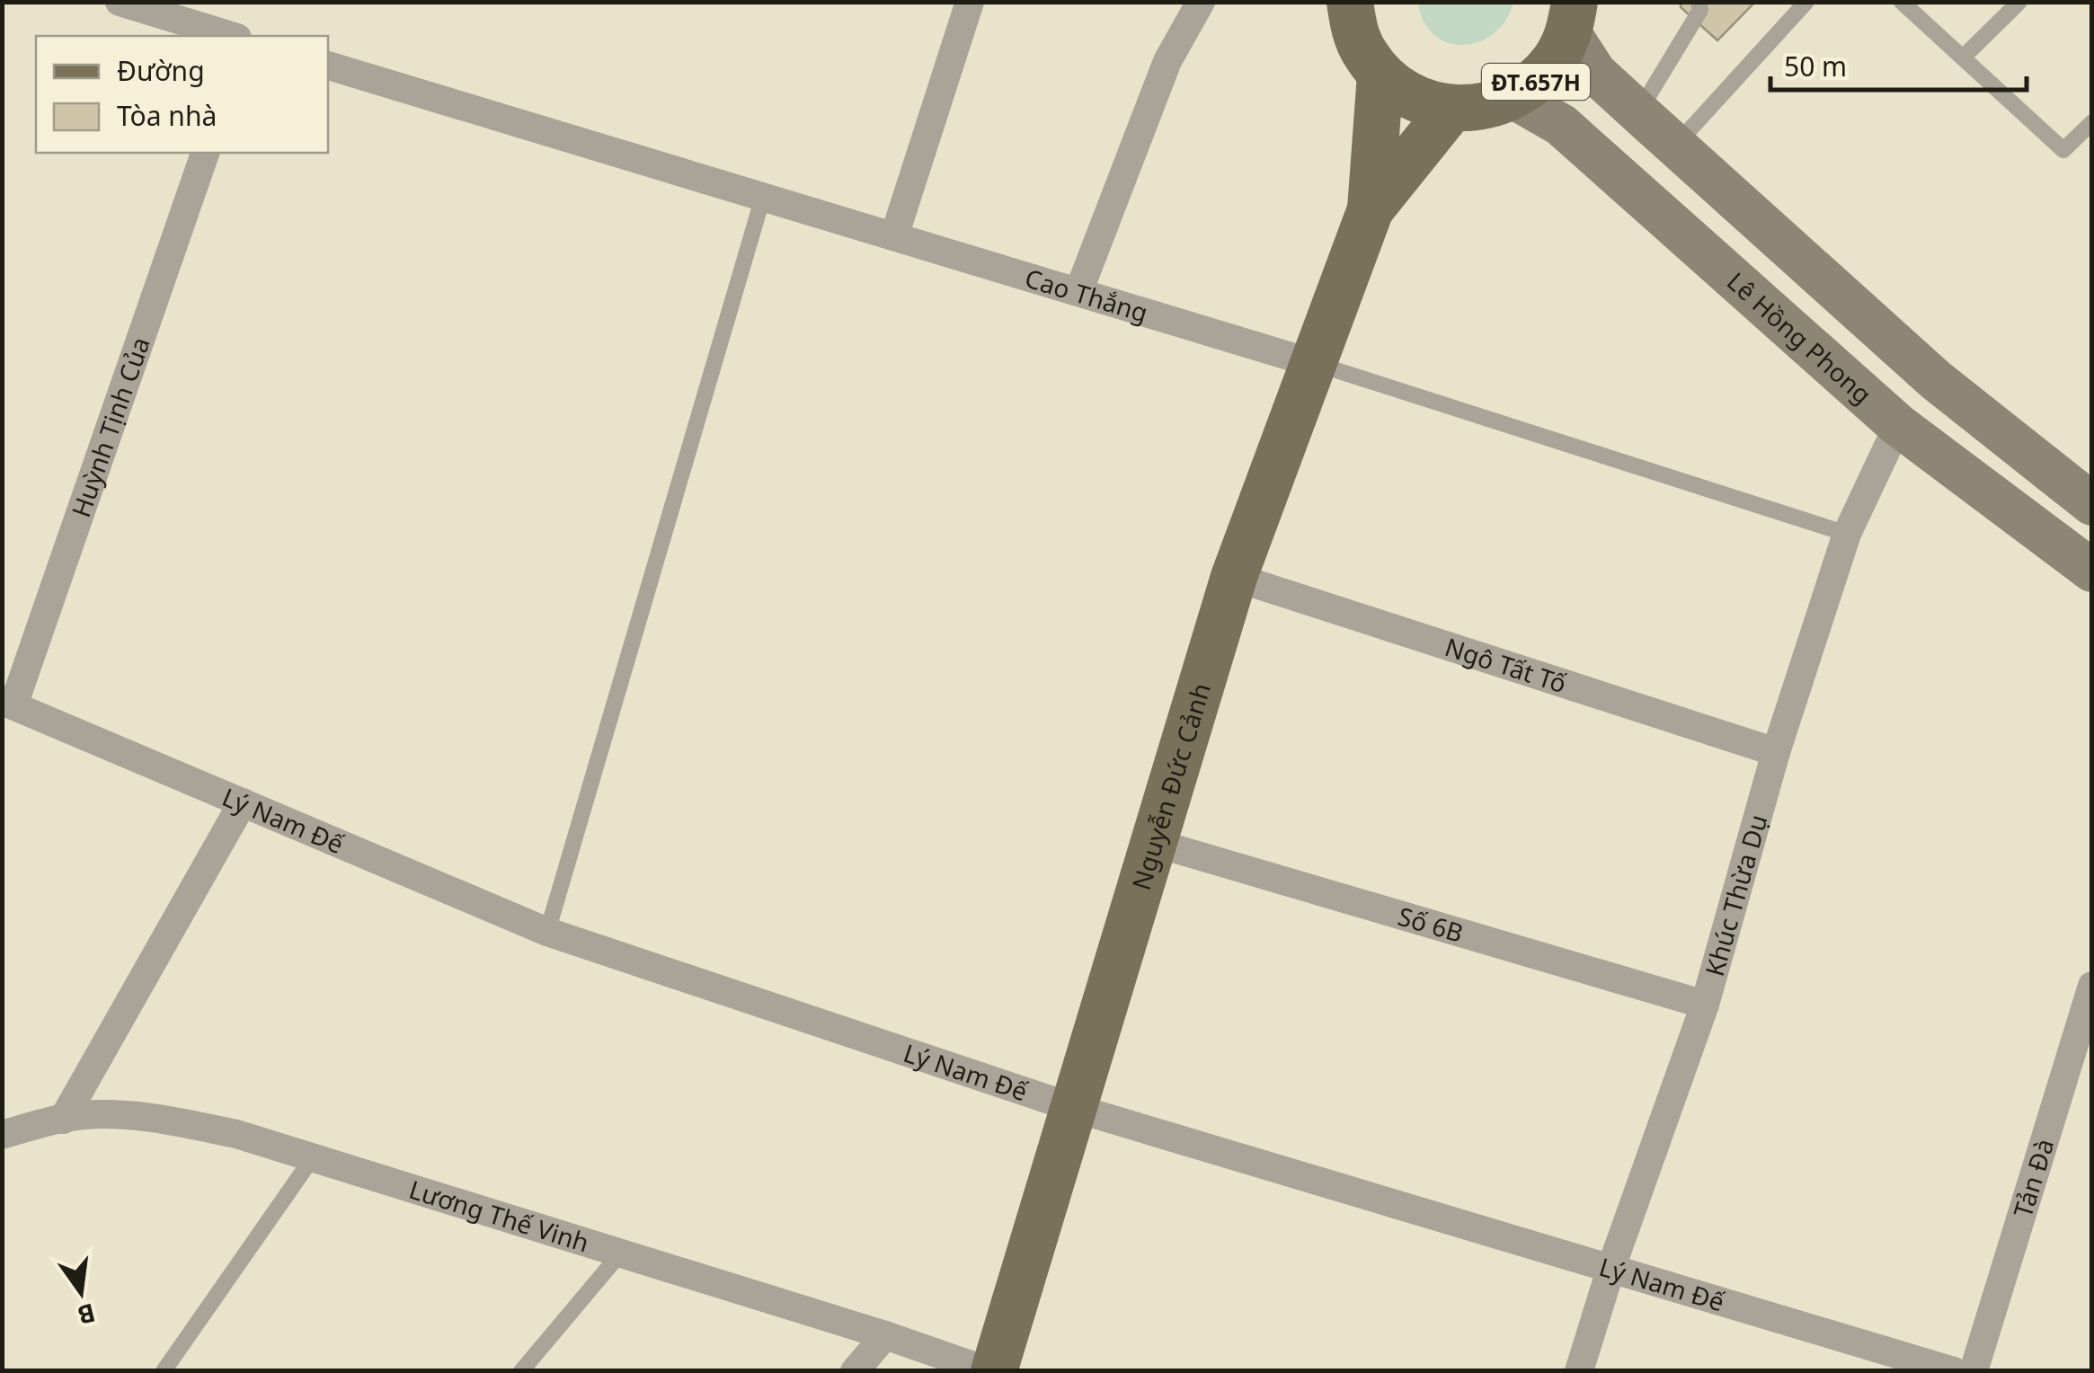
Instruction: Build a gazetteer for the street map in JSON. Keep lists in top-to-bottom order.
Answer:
{
  "streets": {
    "main road": ["ĐT.657H", "Lê Hồng Phong", "Nguyễn Đức Cảnh"],
    "street": [
      "Cao Thắng",
      "Huỳnh Tịnh Của",
      "Ngô Tất Tố",
      "Lý Nam Đế",
      "Khúc Thừa Dụ",
      "Số 6B",
      "Tản Đà",
      "Lương Thế Vinh"
    ]
  },
  "crossings": [
    ["ĐT.657H", "Lê Hồng Phong"],
    ["ĐT.657H", "Nguyễn Đức Cảnh"],
    ["Cao Thắng", "Nguyễn Đức Cảnh"],
    ["Cao Thắng", "Khúc Thừa Dụ"],
    ["Lê Hồng Phong", "Khúc Thừa Dụ"],
    ["Huỳnh Tịnh Của", "Lý Nam Đế"],
    ["Ngô Tất Tố", "Nguyễn Đức Cảnh"],
    ["Ngô Tất Tố", "Khúc Thừa Dụ"],
    ["Nguyễn Đức Cảnh", "Lý Nam Đế"],
    ["Nguyễn Đức Cảnh", "Số 6B"],
    ["Nguyễn Đức Cảnh", "Lương Thế Vinh"],
    ["Lý Nam Đế", "Khúc Thừa Dụ"],
    ["Khúc Thừa Dụ", "Số 6B"]
  ],
  "legend": ["Đường", "Tòa nhà"],
  "scale_bar": "50 m",
  "north": "bottom"
}
